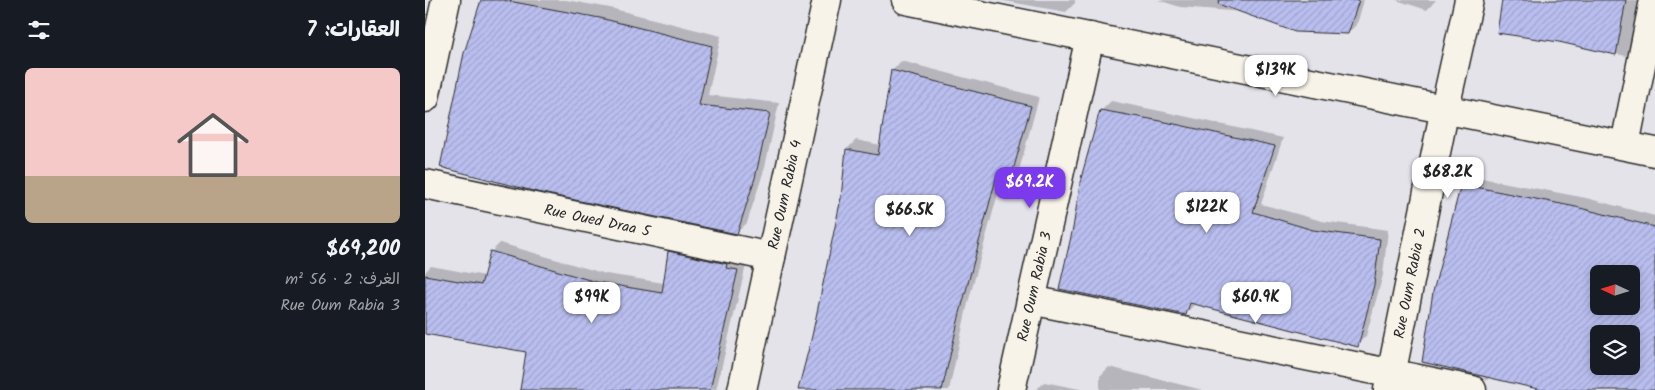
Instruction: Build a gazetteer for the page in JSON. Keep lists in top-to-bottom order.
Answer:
{
  "streets": {
    "street": [
      "Rue Oum Rabia 4",
      "Rue Oued Draa 5",
      "Rue Oum Rabia 2",
      "Rue Oum Rabia 3"
    ]
  },
  "crossings": [
    ["Rue Oum Rabia 4", "Rue Oued Draa 5"]
  ],
  "north": "left",
  "page": {
    "heading": "العقارات: 7",
    "price": [
      "$139K",
      "$68.2K",
      "$69.2K",
      "$122K",
      "$66.5K",
      "$99K",
      "$60.9K"
    ],
    "list": [
      {
        "name": "$69,200",
        "note": "الغرف: 2 · 56 m² · Rue Oum Rabia 3"
      }
    ]
  }
}
